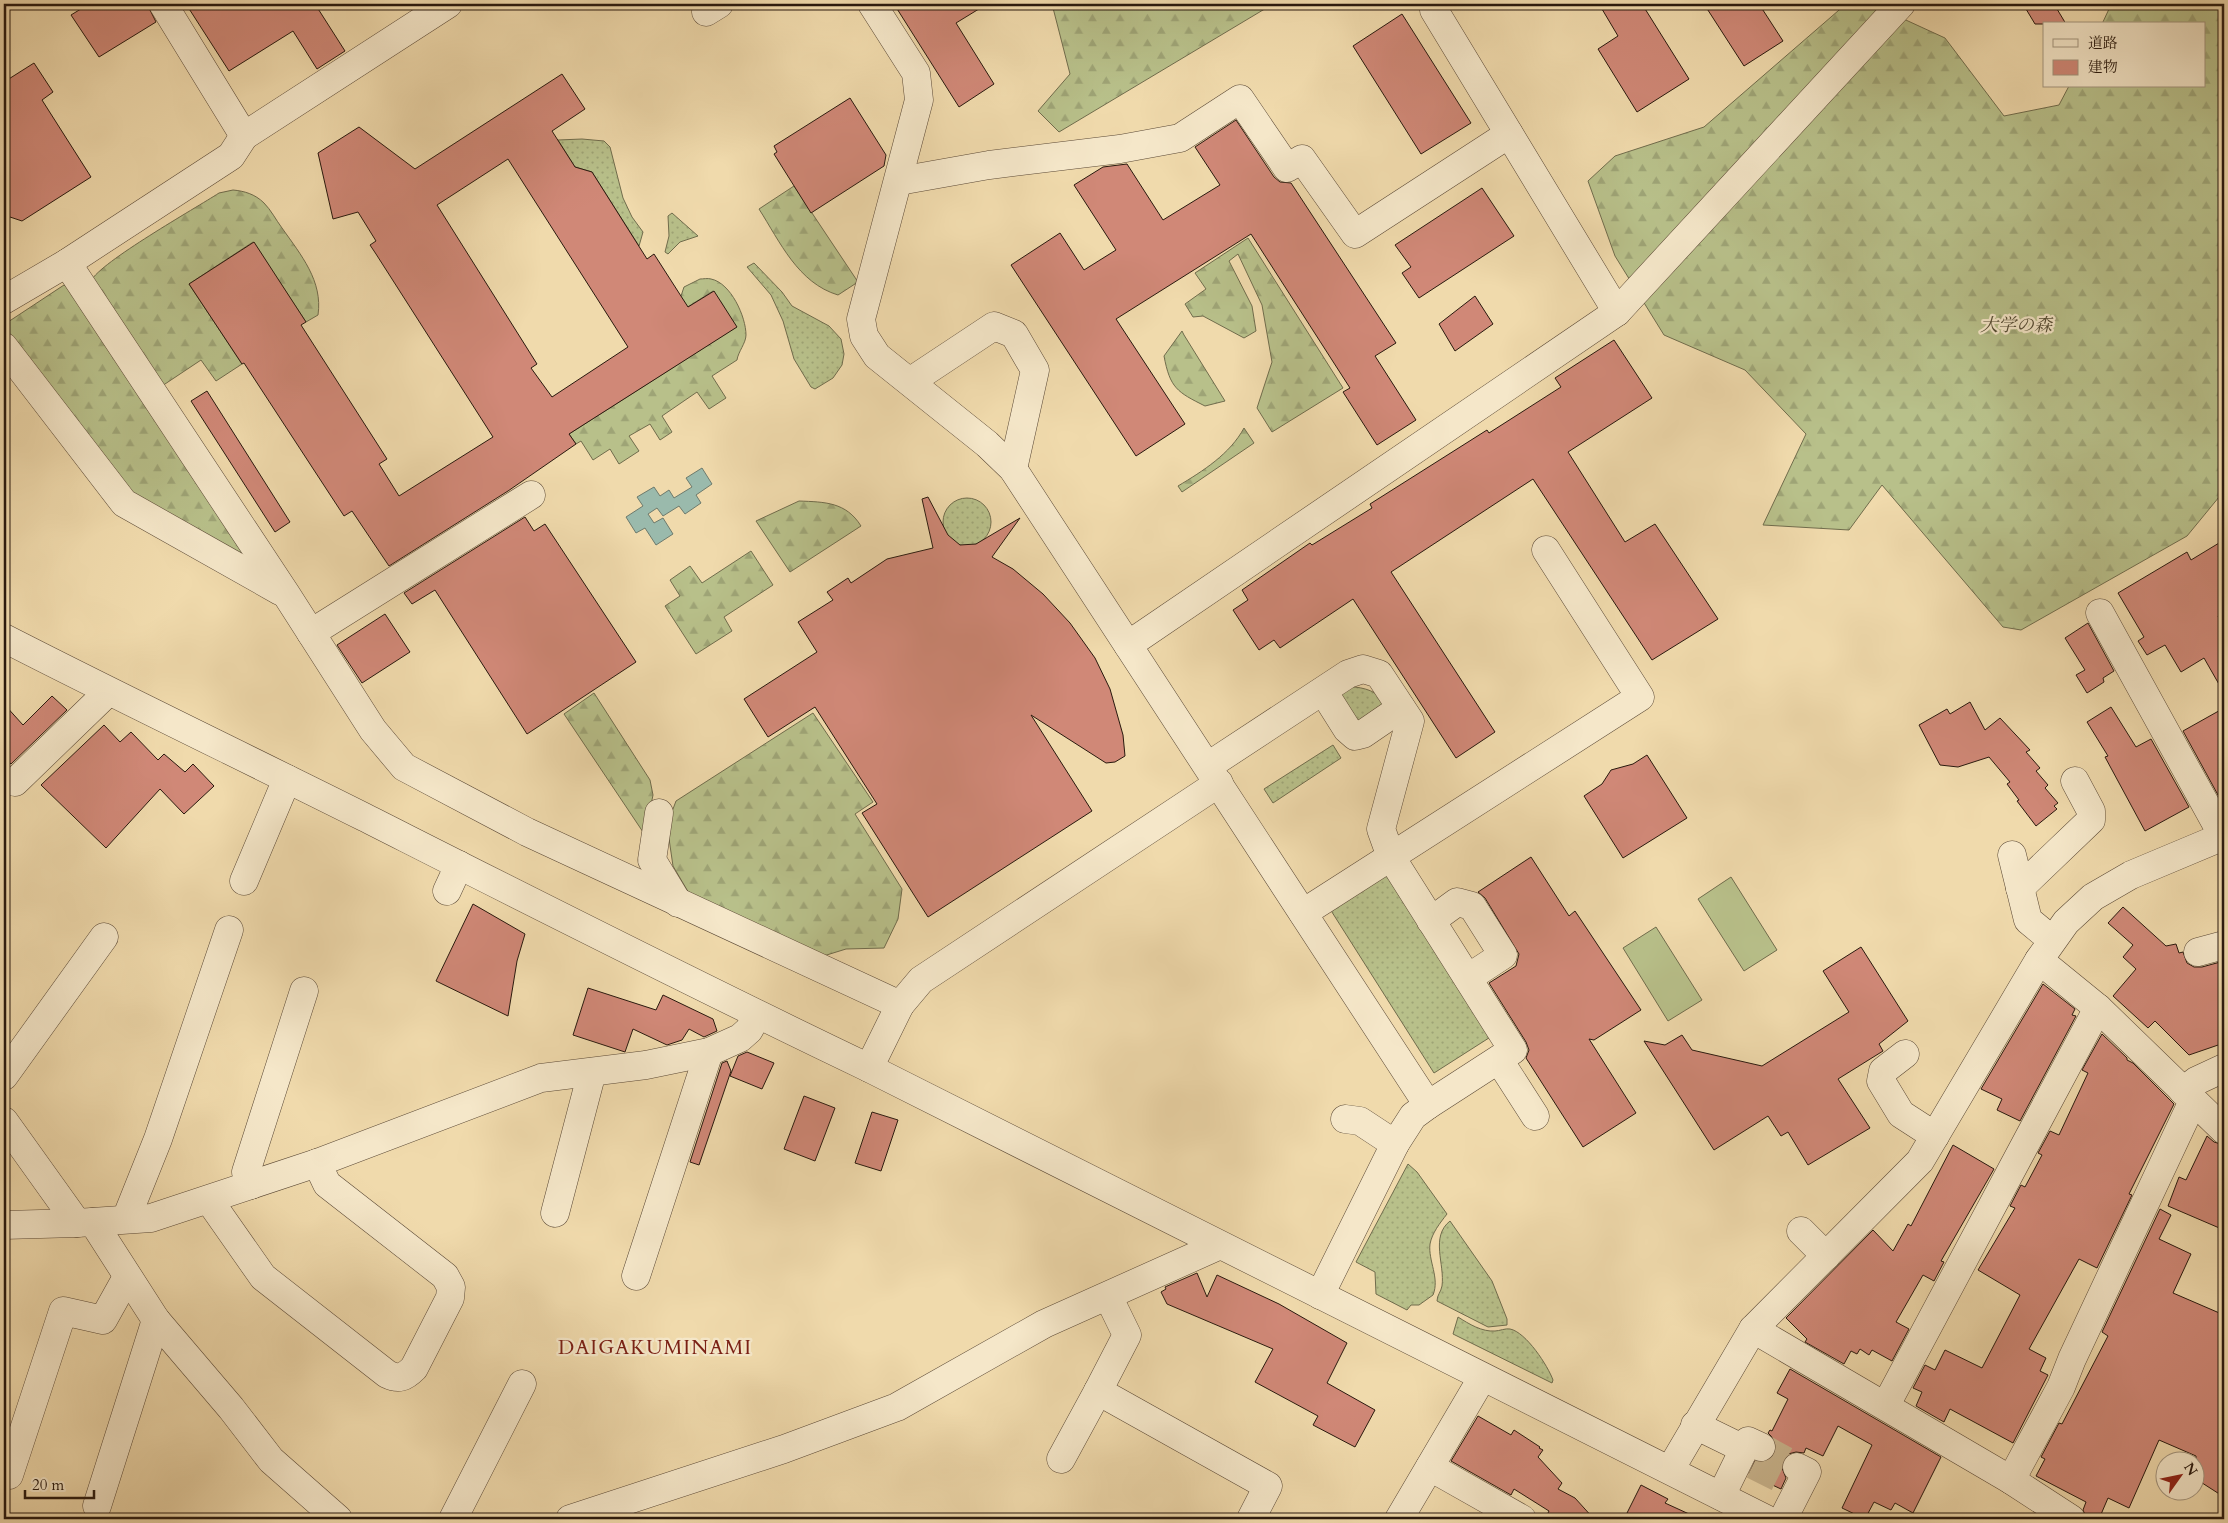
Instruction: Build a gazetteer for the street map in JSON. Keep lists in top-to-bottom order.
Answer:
{
  "districts": ["DAIGAKUMINAMI"],
  "parks": ["大学の森"],
  "legend": ["道路", "建物"],
  "scale_bar": "20 m",
  "north": "top right"
}
